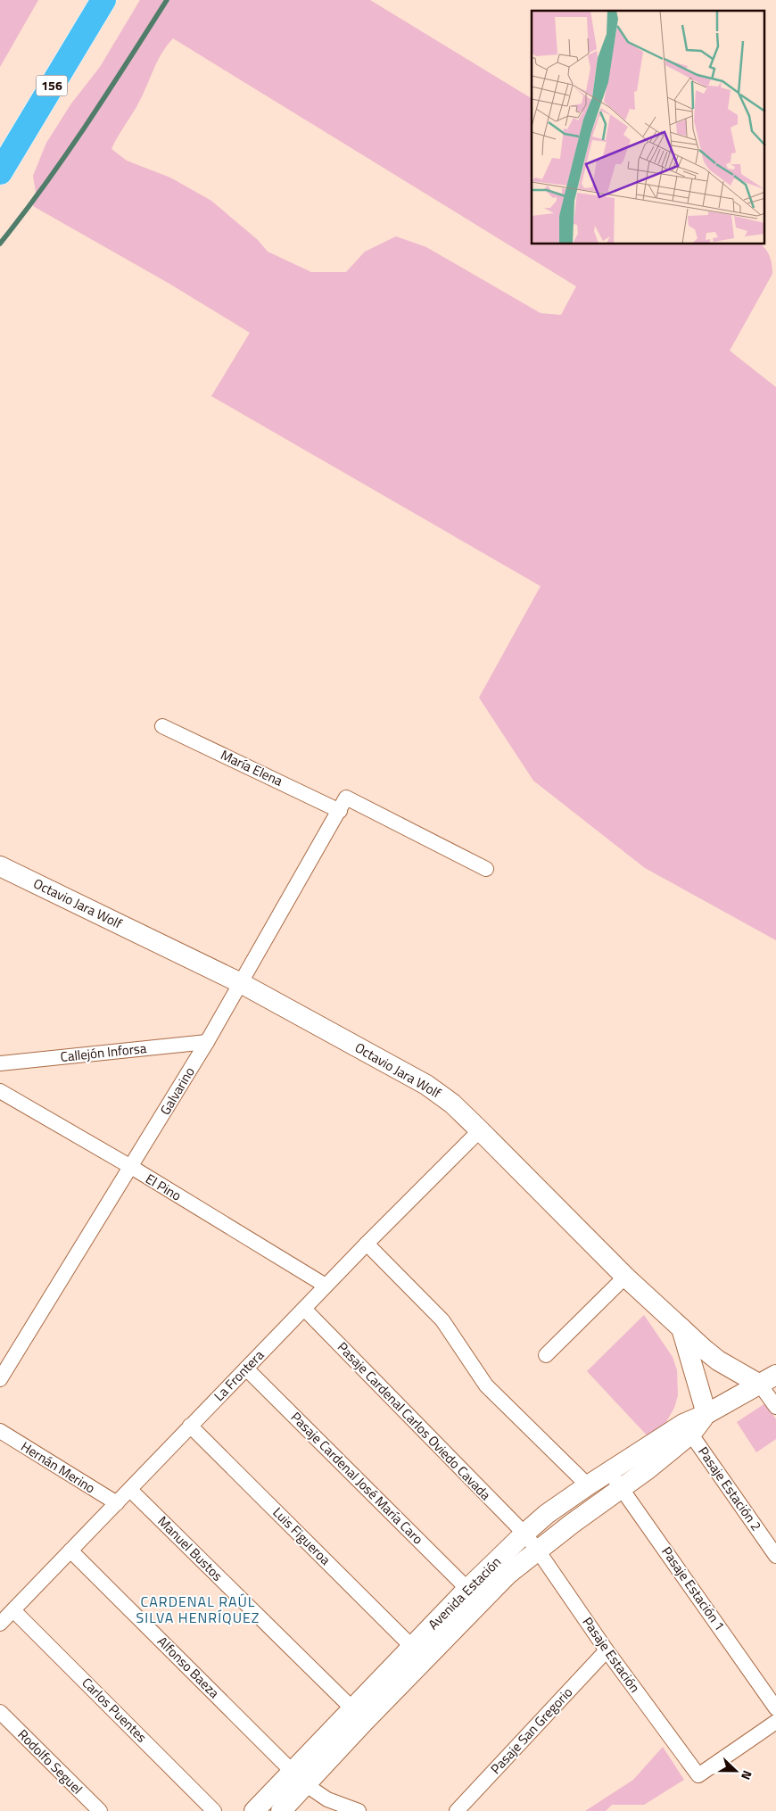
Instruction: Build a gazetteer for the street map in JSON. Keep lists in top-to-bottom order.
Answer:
{
  "streets": {
    "highway": ["156"],
    "street": [
      "María Elena",
      "Octavio Jara Wolf",
      "Callejón Inforsa",
      "Galvarino",
      "El Pino",
      "La Frontera",
      "Pasaje Cardenal Carlos Oviedo Cavada",
      "Hernán Merino",
      "Pasaje Cardenal José María Caro",
      "Pasaje Estación 2",
      "Luis Figueroa",
      "Manuel Bustos",
      "Pasaje Estación 1",
      "Avenida Estación",
      "Pasaje Estación",
      "Alfonso Baeza",
      "Carlos Puentes",
      "Pasaje San Gregorio",
      "Rodolfo Seguel"
    ]
  },
  "crossings": [
    ["María Elena", "Galvarino"],
    ["Octavio Jara Wolf", "Galvarino"],
    ["Octavio Jara Wolf", "La Frontera"],
    ["Octavio Jara Wolf", "Avenida Estación"],
    ["Callejón Inforsa", "Galvarino"],
    ["Galvarino", "El Pino"],
    ["El Pino", "La Frontera"],
    ["La Frontera", "Pasaje Cardenal Carlos Oviedo Cavada"],
    ["La Frontera", "Hernán Merino"],
    ["La Frontera", "Pasaje Cardenal José María Caro"],
    ["La Frontera", "Luis Figueroa"],
    ["La Frontera", "Manuel Bustos"],
    ["La Frontera", "Alfonso Baeza"],
    ["La Frontera", "Carlos Puentes"],
    ["Pasaje Cardenal Carlos Oviedo Cavada", "Avenida Estación"],
    ["Pasaje Cardenal Carlos Oviedo Cavada", "Pasaje Estación"],
    ["Pasaje Cardenal José María Caro", "Avenida Estación"],
    ["Pasaje Estación 2", "Avenida Estación"],
    ["Luis Figueroa", "Avenida Estación"],
    ["Manuel Bustos", "Avenida Estación"],
    ["Pasaje Estación 1", "Avenida Estación"],
    ["Avenida Estación", "Pasaje Estación"],
    ["Avenida Estación", "Alfonso Baeza"],
    ["Pasaje Estación", "Pasaje San Gregorio"]
  ],
  "districts": ["CARDENAL RAÚL SILVA HENRÍQUEZ"],
  "north": "right"
}
